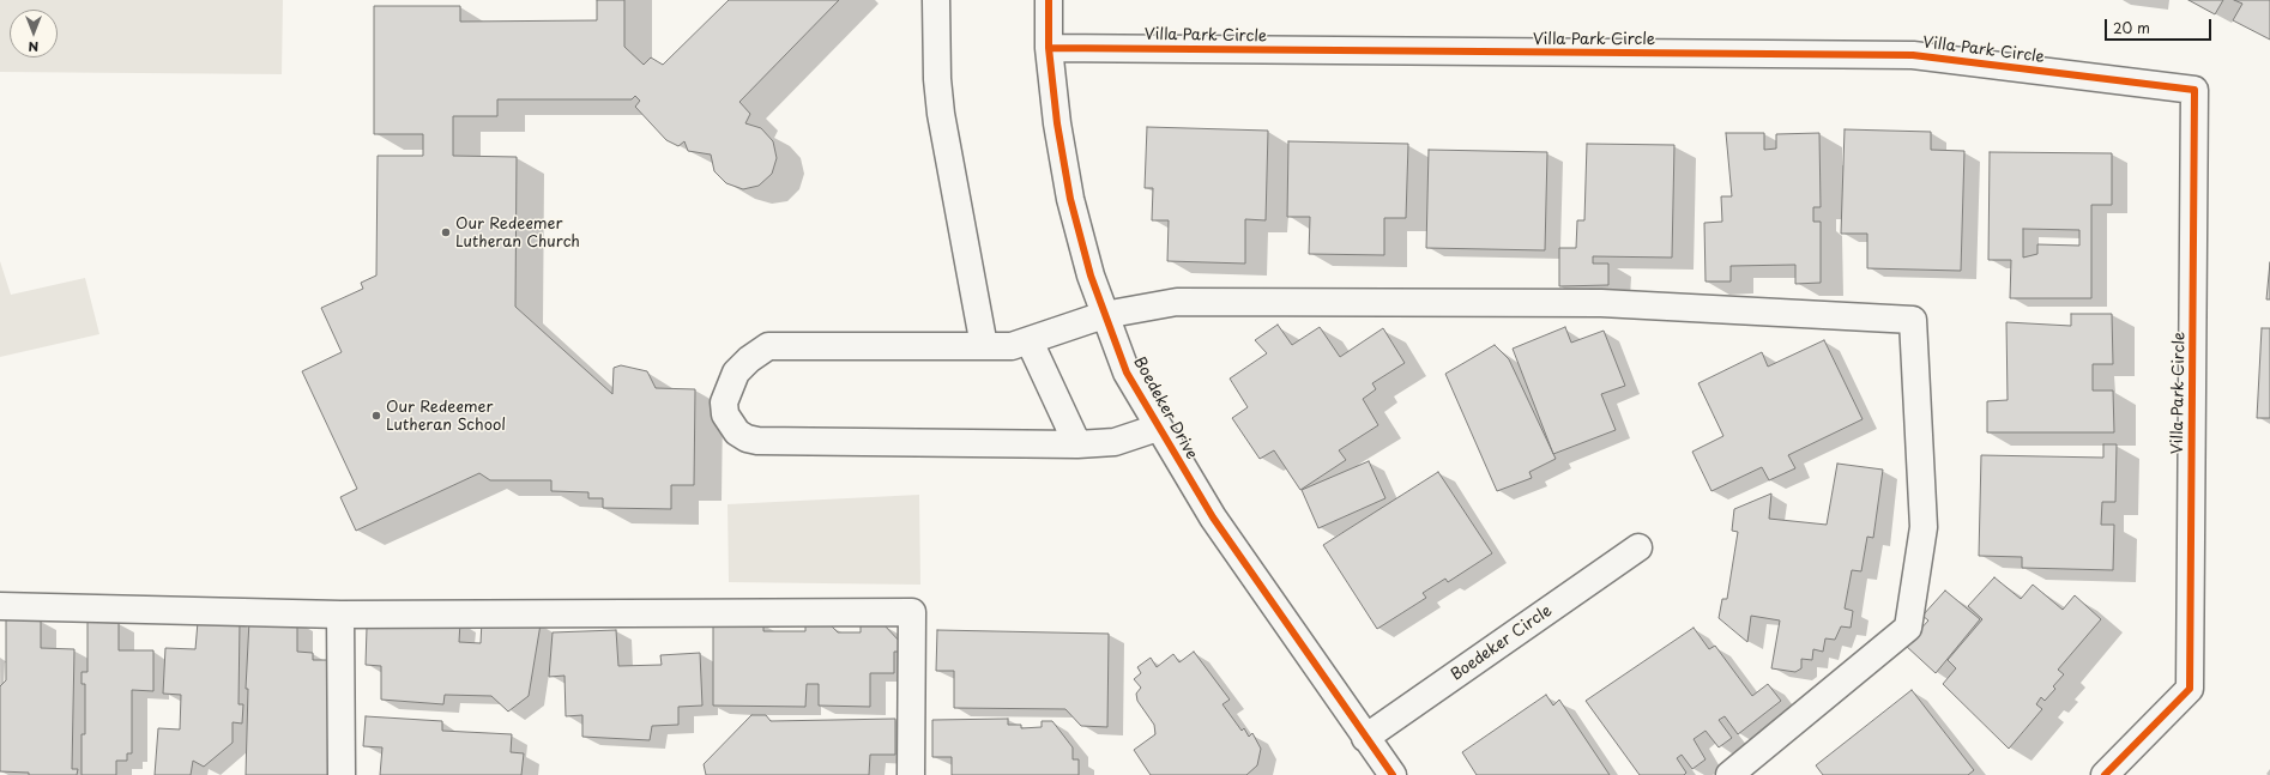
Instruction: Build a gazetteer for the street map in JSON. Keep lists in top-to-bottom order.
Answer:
{
  "streets": {
    "street": ["Villa Park Circle", "Boedeker Drive", "Boedeker Circle"]
  },
  "crossings": [
    ["Villa Park Circle", "Boedeker Drive"],
    ["Boedeker Drive", "Boedeker Circle"]
  ],
  "places": ["Our Redeemer Lutheran Church", "Our Redeemer Lutheran School"],
  "scale_bar": "20 m",
  "north": "bottom"
}
